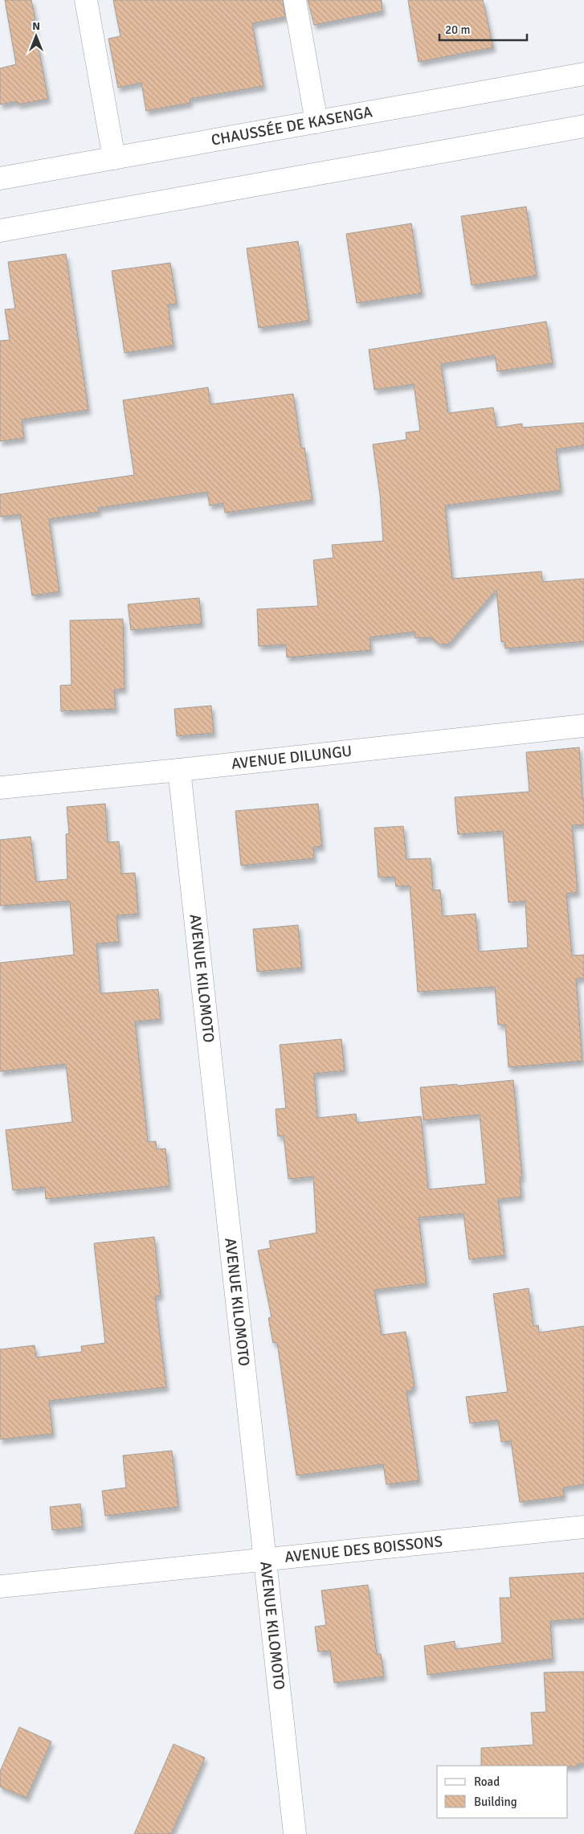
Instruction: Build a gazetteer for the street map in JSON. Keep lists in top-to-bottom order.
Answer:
{
  "streets": {
    "street": [
      "CHAUSSÉE DE KASENGA",
      "AVENUE DILUNGU",
      "AVENUE KILOMOTO",
      "AVENUE DES BOISSONS"
    ]
  },
  "crossings": [
    ["AVENUE DILUNGU", "AVENUE KILOMOTO"],
    ["AVENUE KILOMOTO", "AVENUE DES BOISSONS"]
  ],
  "legend": ["Road", "Building"],
  "scale_bar": "20 m",
  "north": "top"
}
